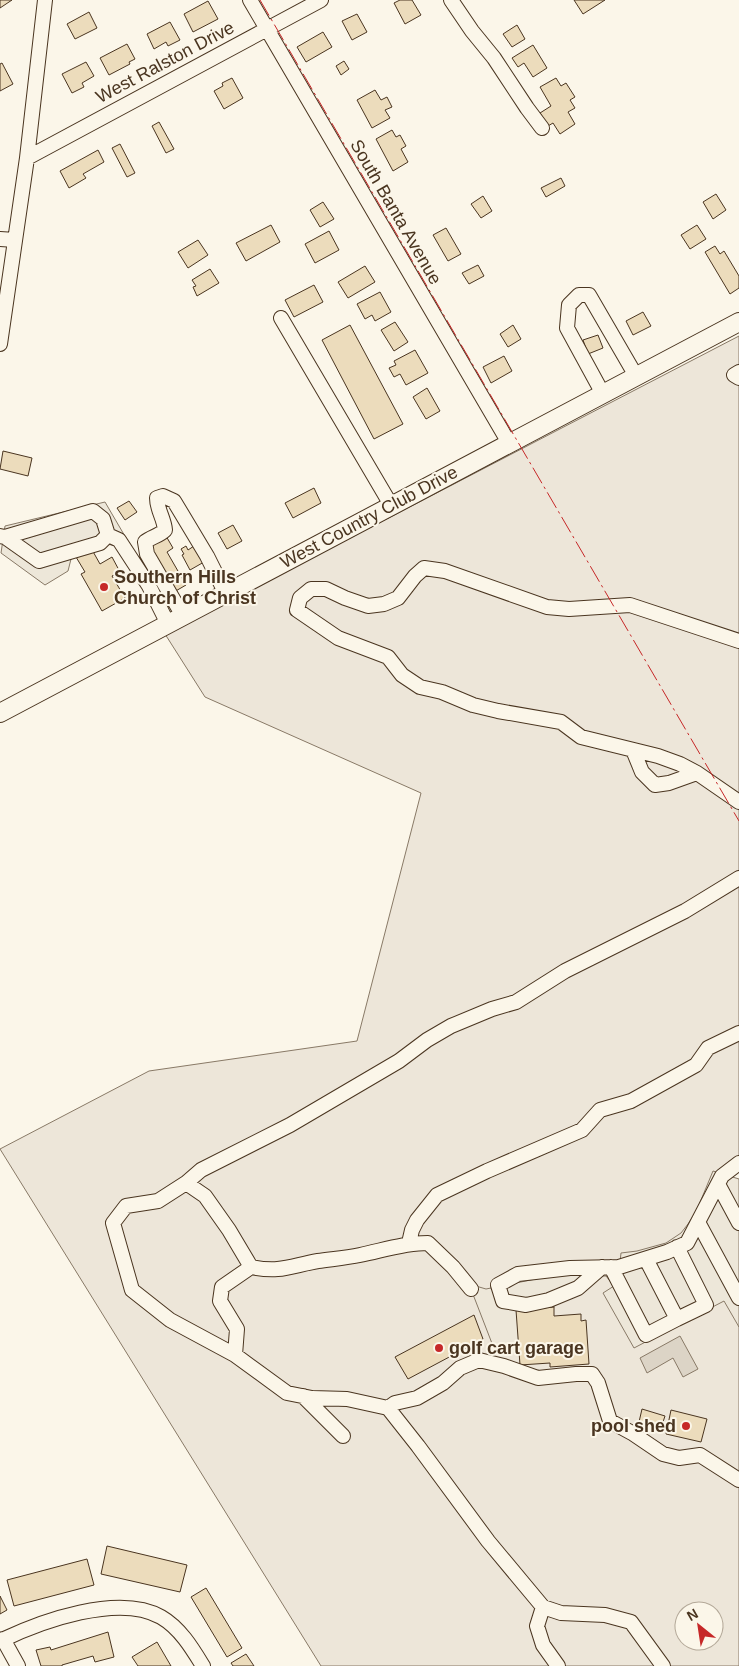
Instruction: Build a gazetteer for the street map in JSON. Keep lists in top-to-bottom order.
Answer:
{
  "streets": {
    "main road": ["West Country Club Drive"],
    "street": ["West Ralston Drive", "South Banta Avenue"]
  },
  "crossings": [
    ["West Ralston Drive", "South Banta Avenue"],
    ["South Banta Avenue", "West Country Club Drive"]
  ],
  "places": ["Southern Hills Church of Christ", "golf cart garage", "pool shed"],
  "north": "top left"
}
